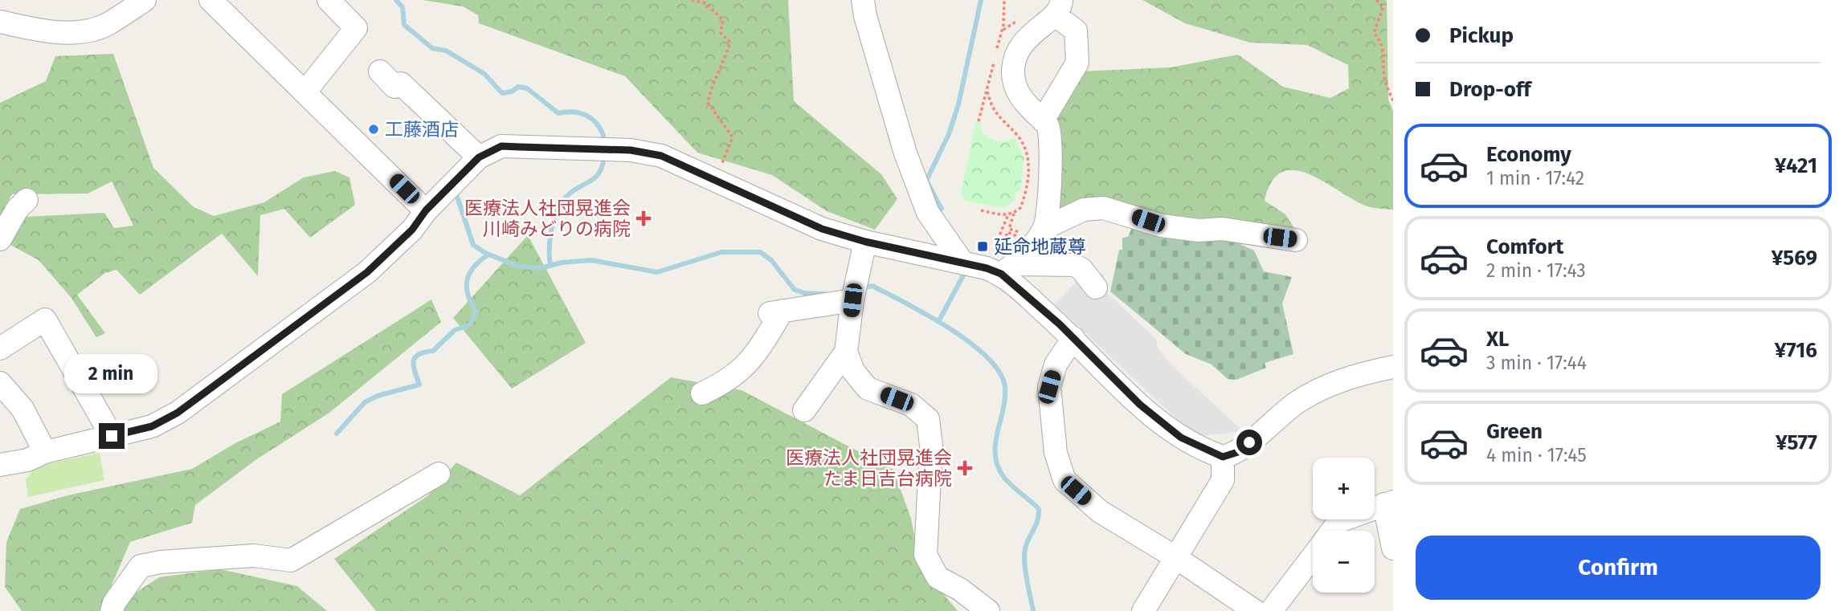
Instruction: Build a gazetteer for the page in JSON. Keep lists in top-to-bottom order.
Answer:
{
  "places": {
    "other": ["工藤酒店"],
    "health": ["医療法人社団晃進会 川崎みどりの病院", "医療法人社団晃進会 たま日吉台病院"],
    "transit": ["延命地蔵尊"]
  },
  "page": {
    "banner": ["Pickup", "Drop-off"],
    "list": [
      {
        "name": "Economy",
        "note": "1 min · 17:42",
        "value": "¥421"
      },
      {
        "name": "Comfort",
        "note": "2 min · 17:43",
        "value": "¥569"
      },
      {
        "name": "XL",
        "note": "3 min · 17:44",
        "value": "¥716"
      },
      {
        "name": "Green",
        "note": "4 min · 17:45",
        "value": "¥577"
      }
    ],
    "bubble": "2 min",
    "map_buttons": ["+", "−"],
    "buttons": "Confirm"
  }
}
